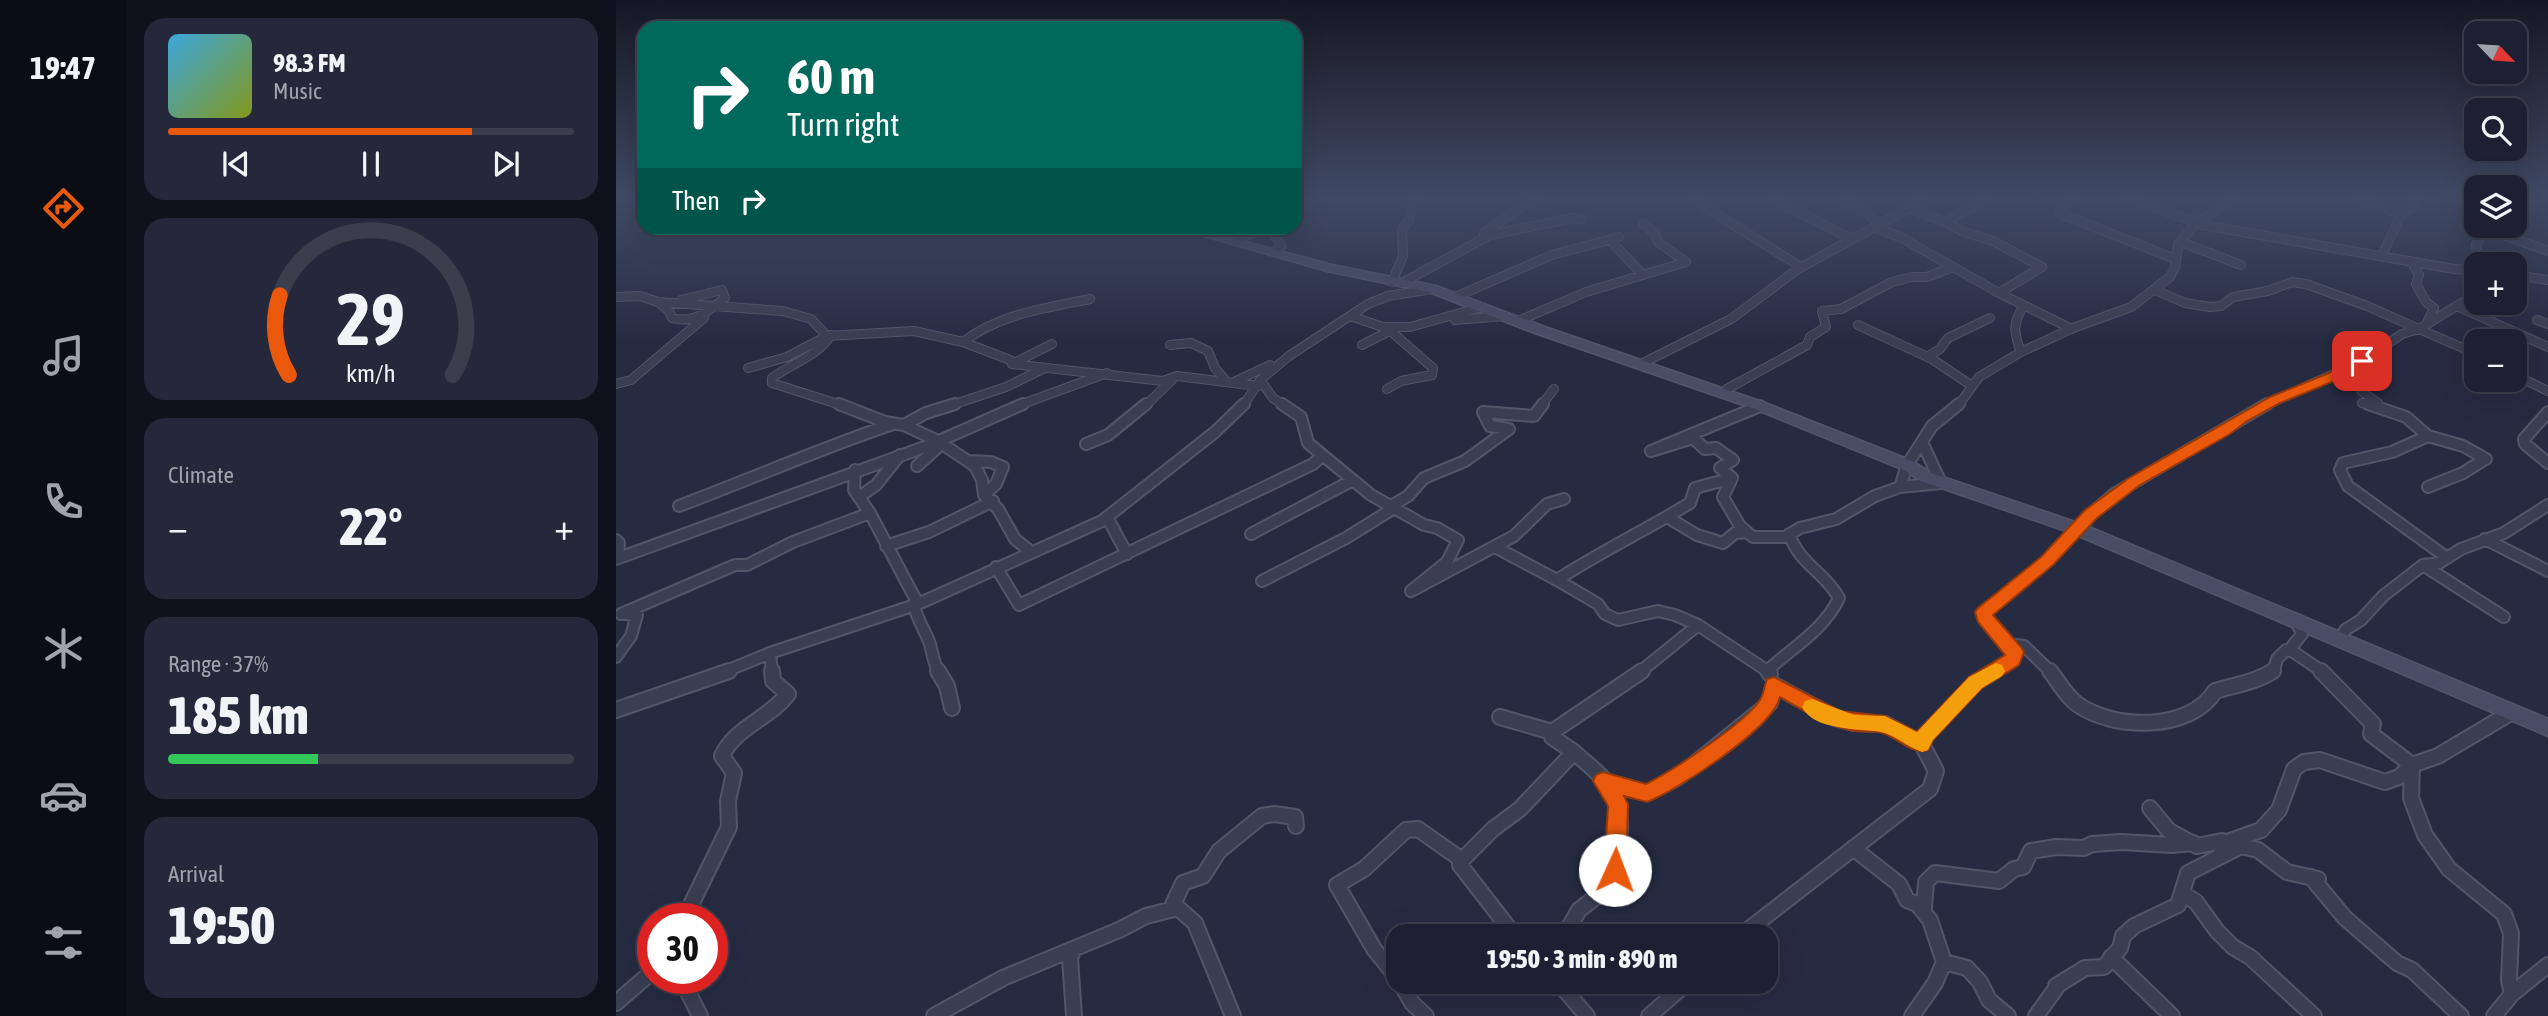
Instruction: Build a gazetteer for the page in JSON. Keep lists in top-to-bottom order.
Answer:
{
  "north": "bottom right",
  "page": {
    "tabs": "19:47",
    "map_buttons": ["+", "−"],
    "turn": ["60 m", "Turn right"],
    "song": ["98.3 FM", "Music"],
    "then": "Then",
    "tile": [
      "Climate",
      ["Range · 37%", "185 km"],
      ["Arrival", "19:50"]
    ],
    "heat": ["−", "22°", "+"],
    "limit": "30",
    "trip": "19:50 · 3 min · 890 m",
    "gauge": ["29", "km/h"]
  }
}
